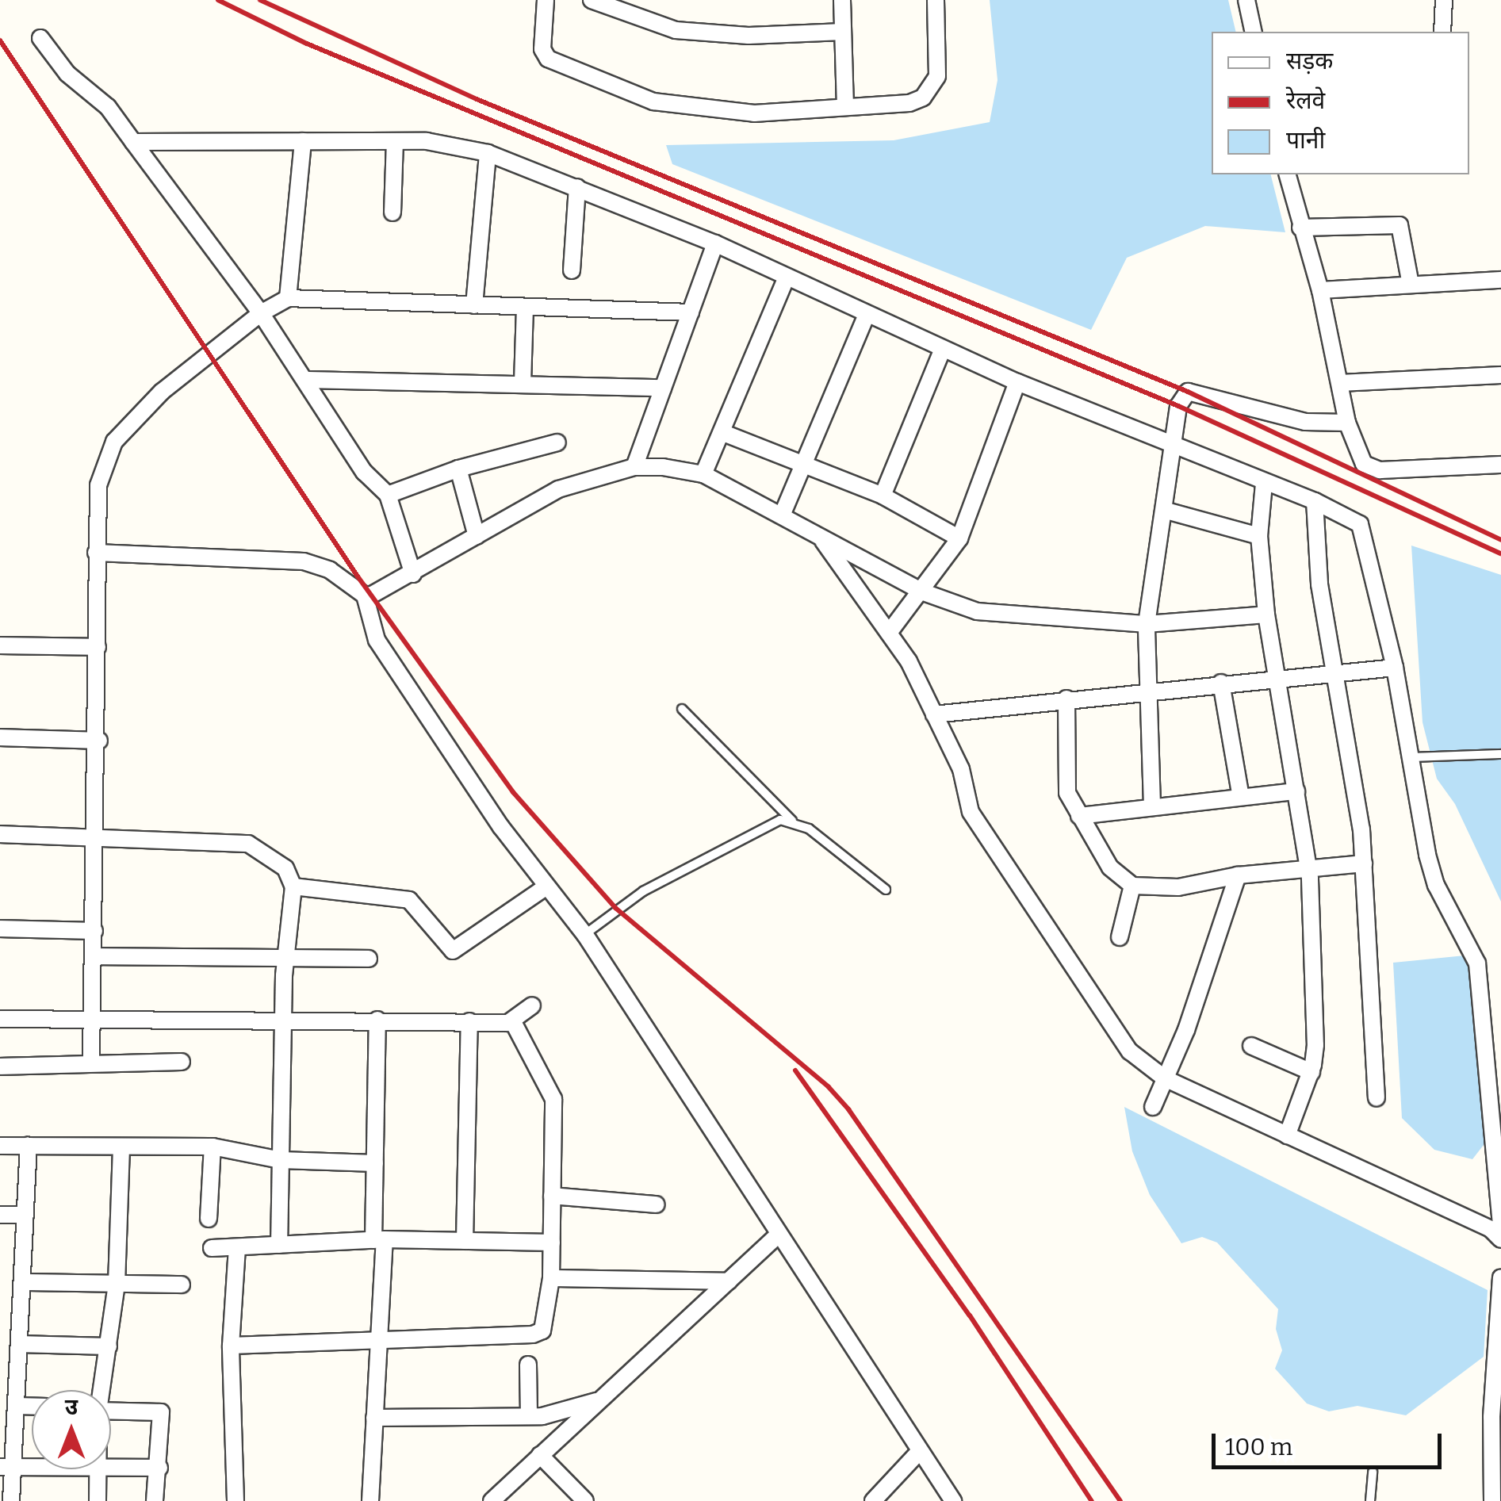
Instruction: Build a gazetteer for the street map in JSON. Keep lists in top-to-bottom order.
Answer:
{
  "legend": ["सड़क", "रेलवे", "पानी"],
  "scale_bar": "100 m",
  "north": "top"
}
